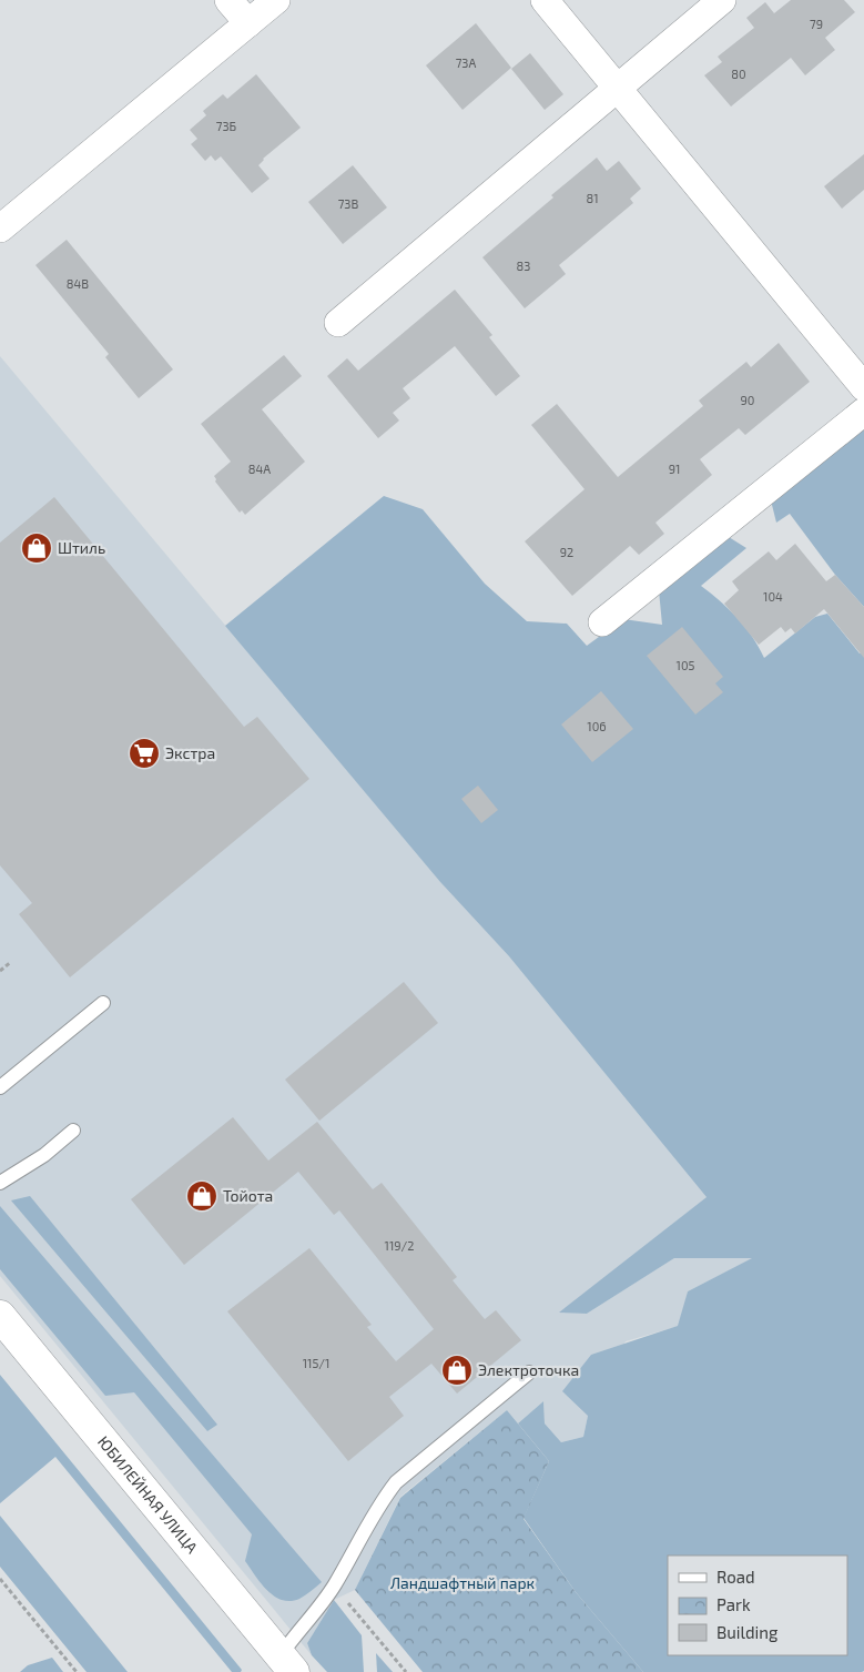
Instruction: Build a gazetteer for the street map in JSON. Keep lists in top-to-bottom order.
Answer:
{
  "streets": {
    "main road": ["ЮБИЛЕЙНАЯ УЛИЦА"]
  },
  "parks": ["Ландшафтный парк"],
  "places": {
    "shop": ["Штиль", "Тойота", "Электроточка"],
    "supermarket": ["Экстра"]
  },
  "house_numbers": [
    "79",
    "73А",
    "80",
    "73Б",
    "81",
    "73В",
    "83",
    "84В",
    "90",
    "84А",
    "91",
    "92",
    "104",
    "105",
    "106",
    "119/2",
    "115/1"
  ],
  "legend": ["Road", "Park", "Building"]
}
